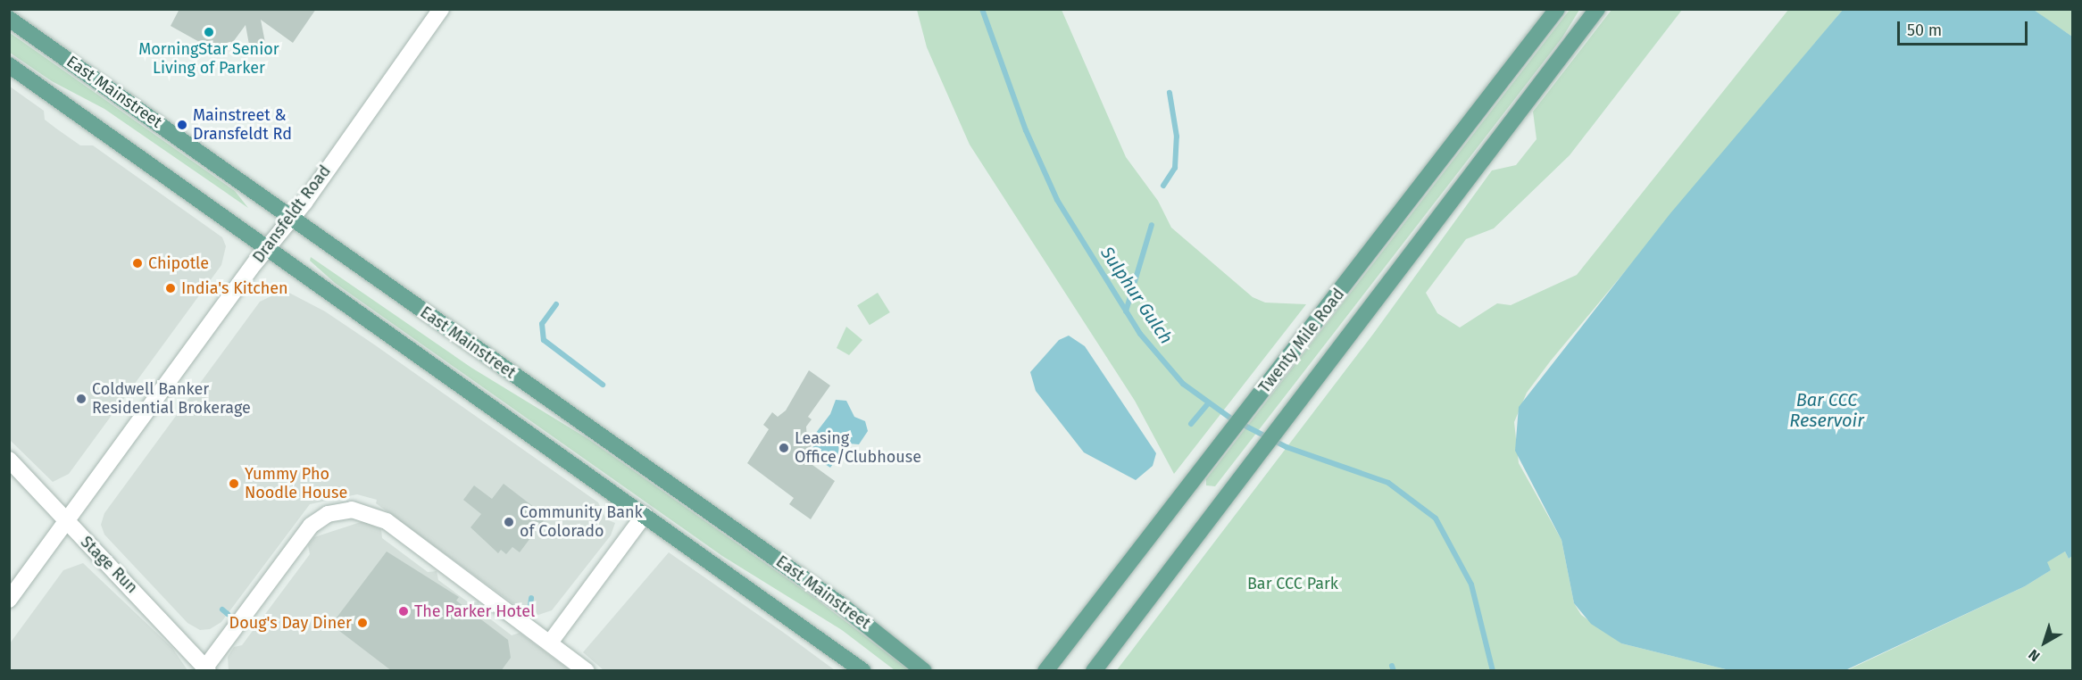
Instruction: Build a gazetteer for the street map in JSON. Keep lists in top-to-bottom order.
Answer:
{
  "streets": {
    "main road": ["East Mainstreet", "Twenty Mile Road"],
    "street": ["Dransfeldt Road", "Stage Run"]
  },
  "crossings": [
    ["East Mainstreet", "Dransfeldt Road"],
    ["Dransfeldt Road", "Stage Run"]
  ],
  "water": ["Sulphur Gulch", "Bar CCC Reservoir"],
  "parks": ["Bar CCC Park"],
  "places": [
    "MorningStar Senior Living of Parker",
    "Mainstreet & Dransfeldt Rd",
    "Chipotle",
    "India's Kitchen",
    "Coldwell Banker Residential Brokerage",
    "Leasing Office/Clubhouse",
    "Yummy Pho Noodle House",
    "Community Bank of Colorado",
    "The Parker Hotel",
    "Doug's Day Diner"
  ],
  "scale_bar": "50 m",
  "north": "bottom left"
}
